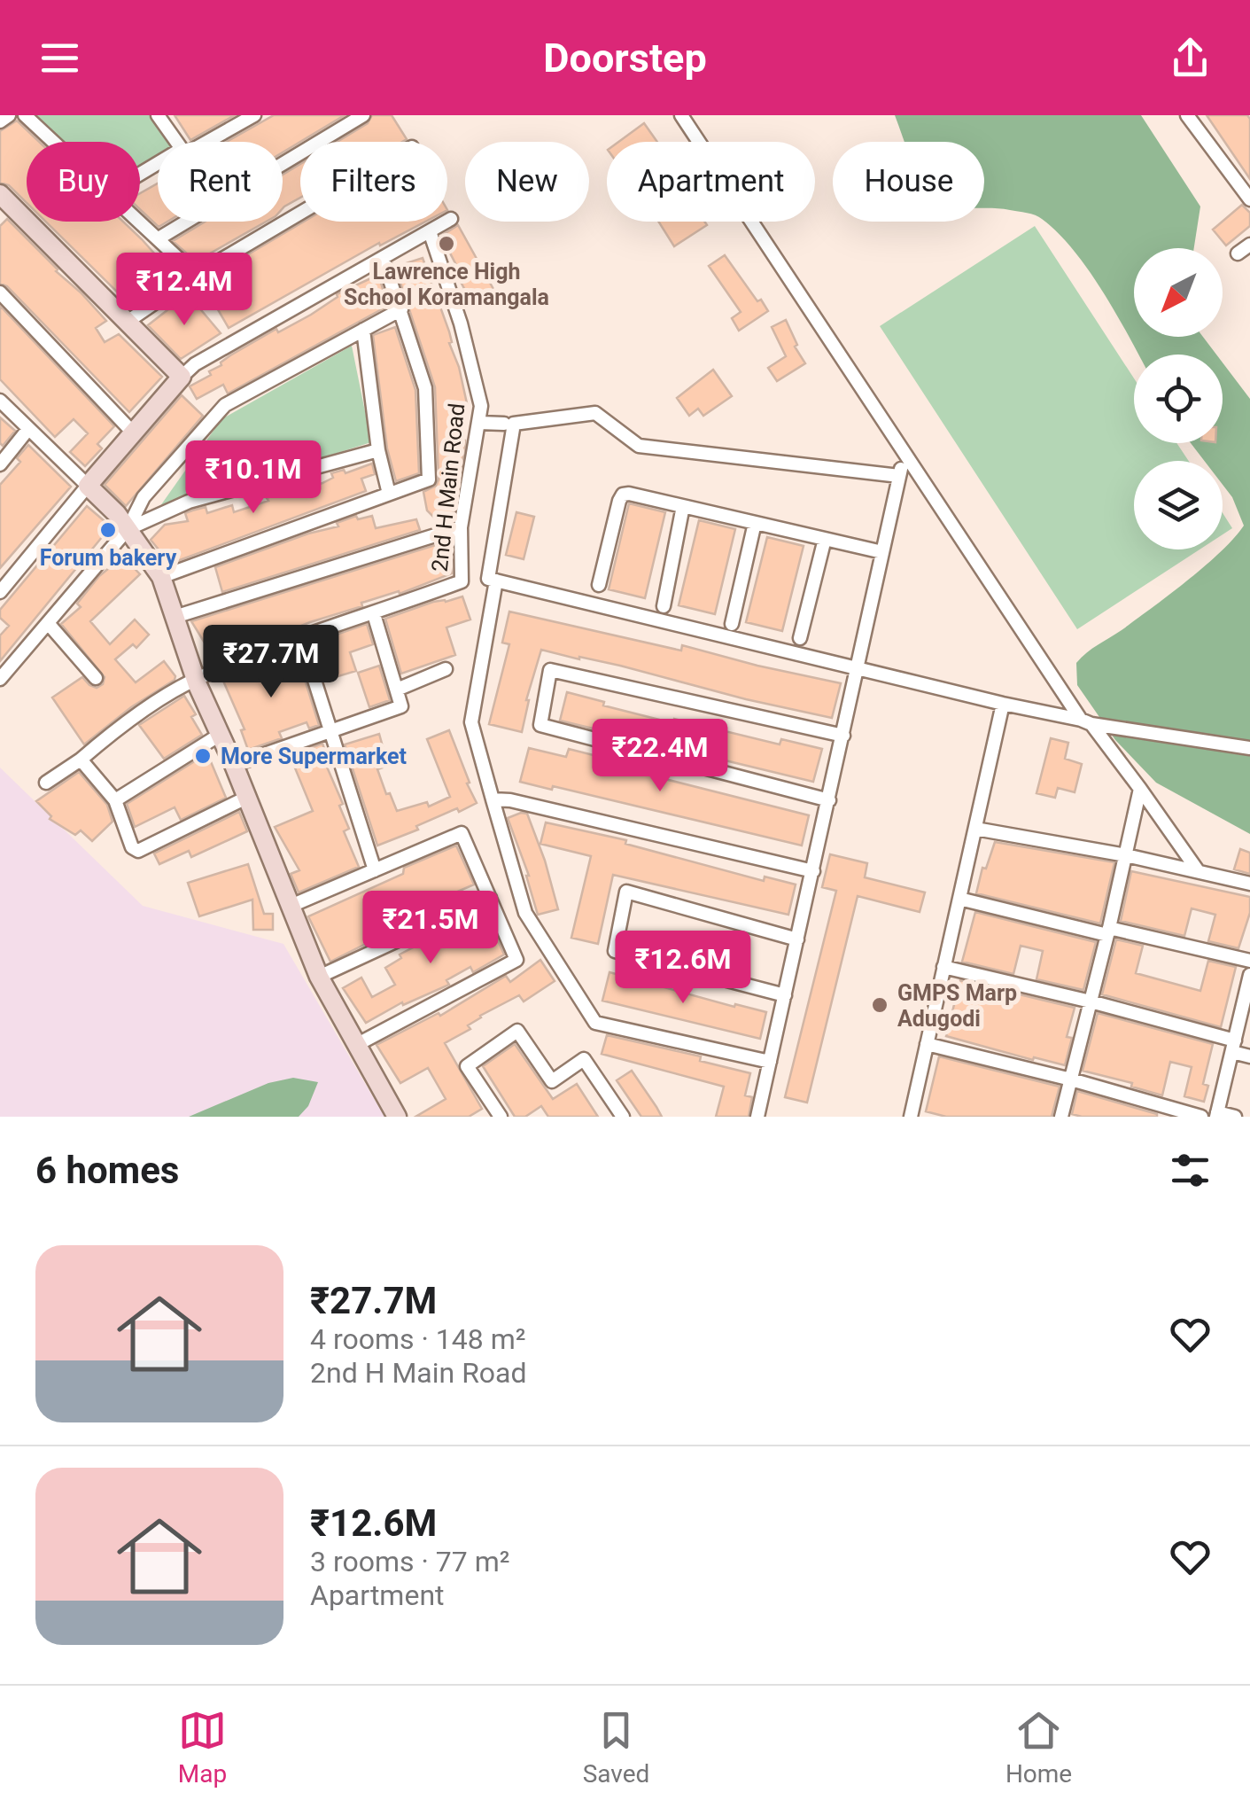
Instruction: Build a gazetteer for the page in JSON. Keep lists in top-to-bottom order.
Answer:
{
  "streets": {
    "street": ["2nd H Main Road"]
  },
  "places": [
    "Lawrence High School Koramangala",
    "Forum bakery",
    "More Supermarket",
    "GMPS Marp Adugodi"
  ],
  "north": "bottom left",
  "page": {
    "header": "Doorstep",
    "chip": [
      "Buy",
      "Rent",
      "Filters",
      "New",
      "Apartment",
      "House"
    ],
    "price": [
      "₹12.4M",
      "₹10.1M",
      "₹27.7M",
      "₹22.4M",
      "₹21.5M",
      "₹12.6M"
    ],
    "heading": "6 homes",
    "list": [
      {
        "name": "₹27.7M",
        "note": "4 rooms · 148 m² · 2nd H Main Road"
      },
      {
        "name": "₹12.6M",
        "note": "3 rooms · 77 m² · Apartment"
      }
    ],
    "tabs": ["Map", "Saved", "Home"]
  }
}
